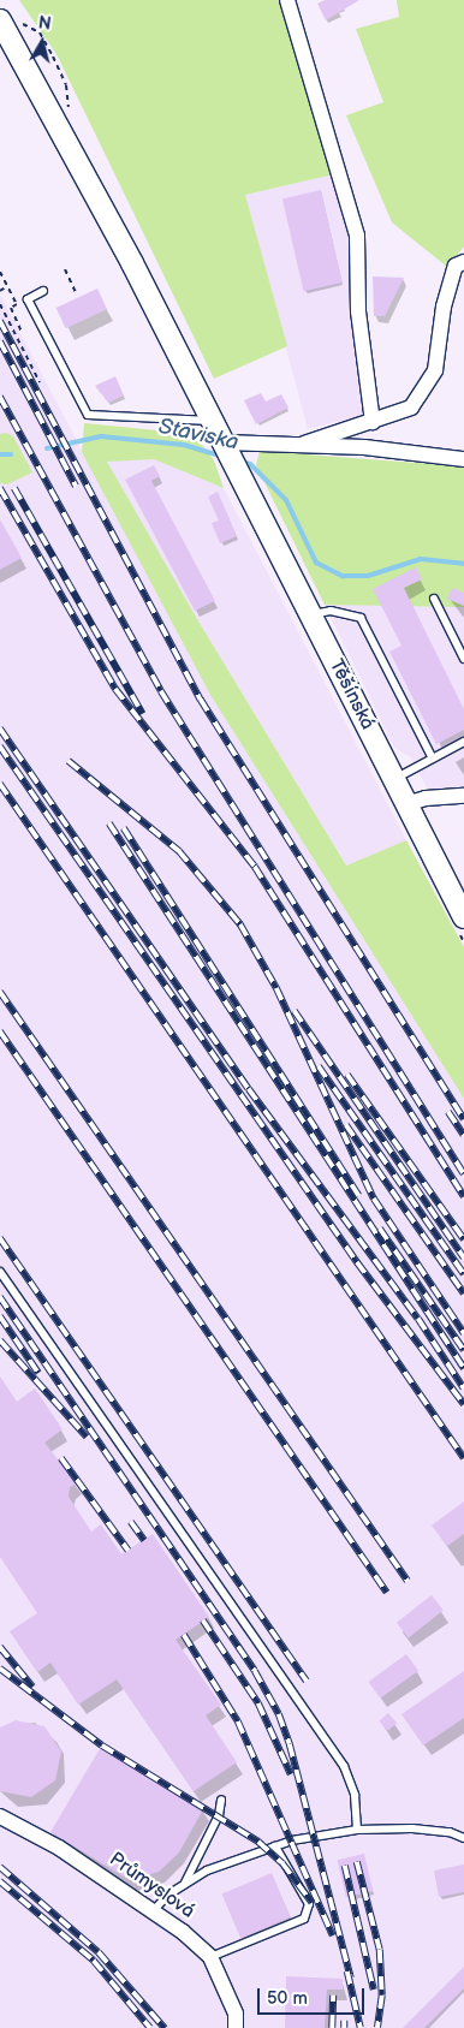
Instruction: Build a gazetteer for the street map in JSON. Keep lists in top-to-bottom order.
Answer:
{
  "streets": {
    "main road": ["Těšínská"],
    "street": ["Průmyslová"]
  },
  "water": ["Staviska"],
  "scale_bar": "50 m",
  "north": "top"
}
